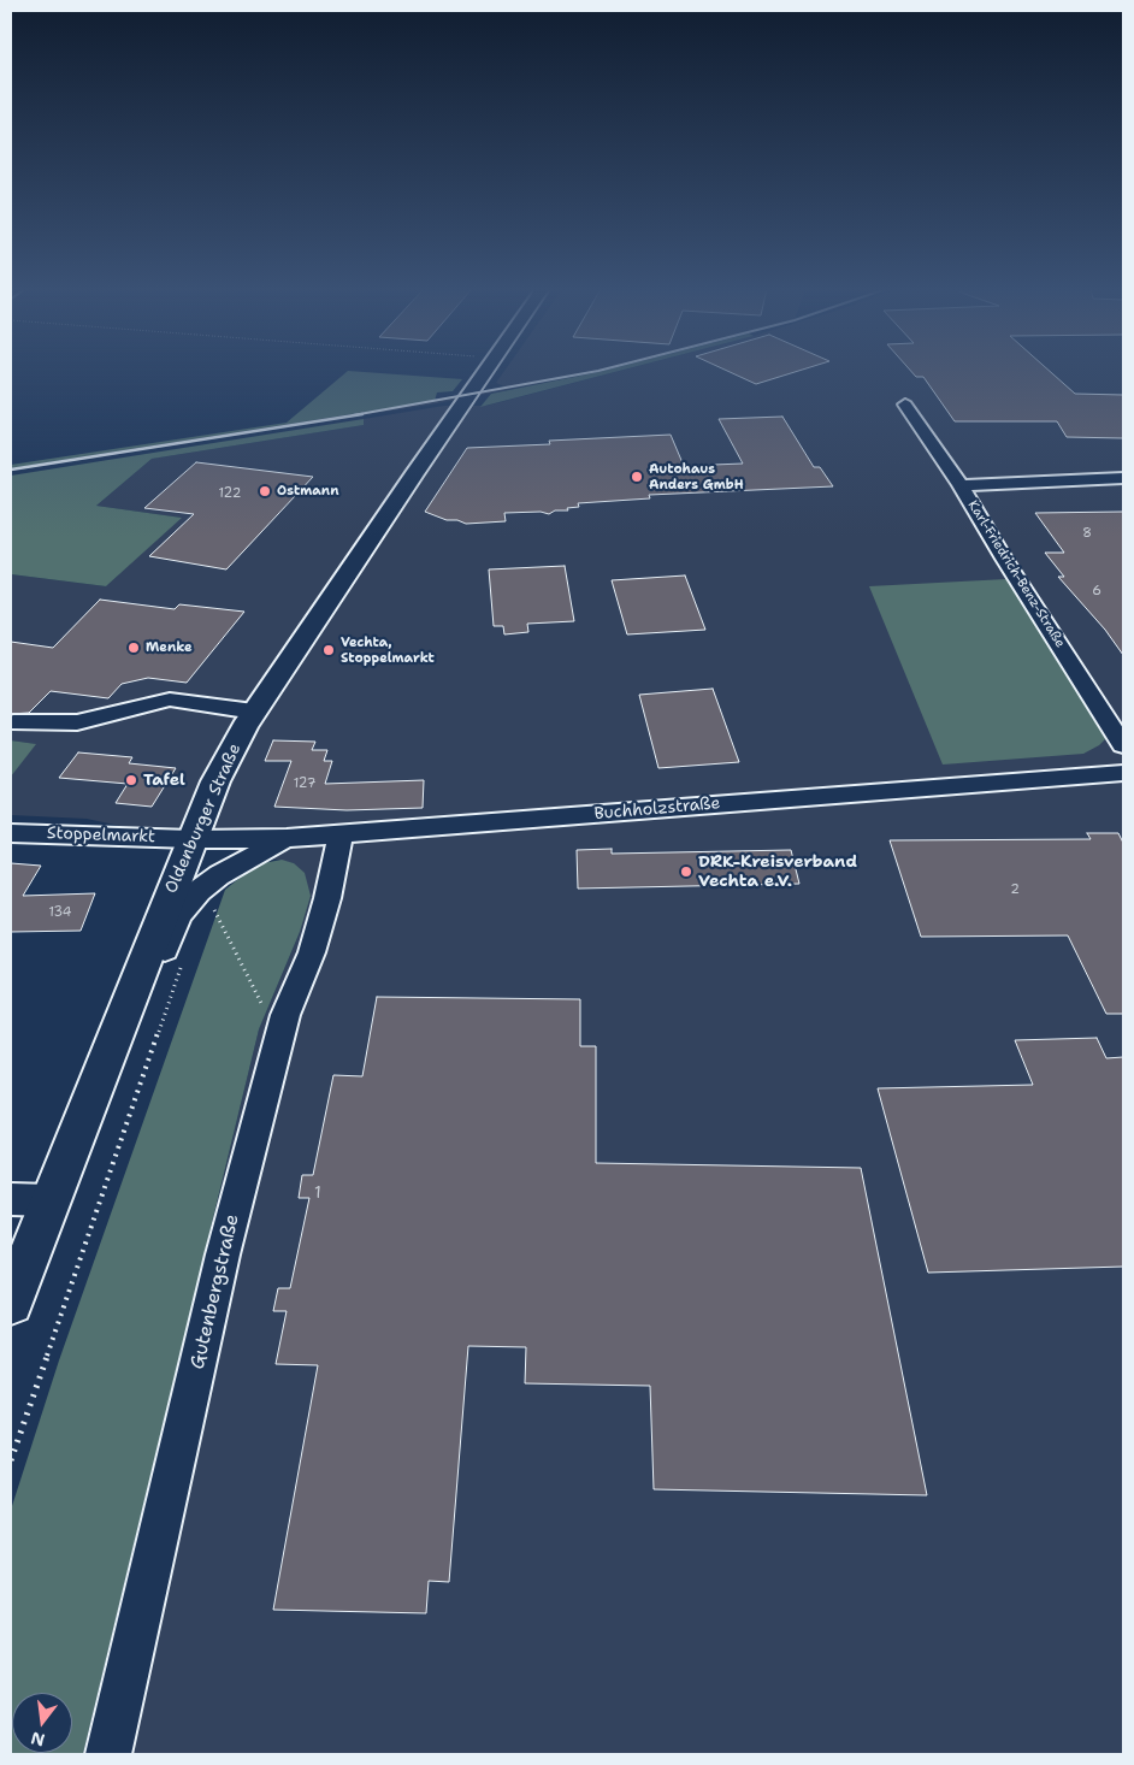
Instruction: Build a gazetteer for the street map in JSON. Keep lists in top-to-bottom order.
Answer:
{
  "streets": {
    "main road": ["Oldenburger Straße"],
    "street": [
      "Karl-Friedrich-Benz-Straße",
      "Buchholzstraße",
      "Stoppelmarkt",
      "Gutenbergstraße"
    ]
  },
  "crossings": [
    ["Buchholzstraße", "Oldenburger Straße"],
    ["Buchholzstraße", "Stoppelmarkt"],
    ["Buchholzstraße", "Gutenbergstraße"],
    ["Oldenburger Straße", "Stoppelmarkt"]
  ],
  "places": [
    "Autohaus Anders GmbH",
    "Ostmann",
    "Menke",
    "Vechta, Stoppelmarkt",
    "Tafel",
    "DRK-Kreisverband Vechta e.V."
  ],
  "house_numbers": [
    "122",
    "8",
    "6",
    "127",
    "2",
    "134",
    "1"
  ],
  "north": "bottom"
}
